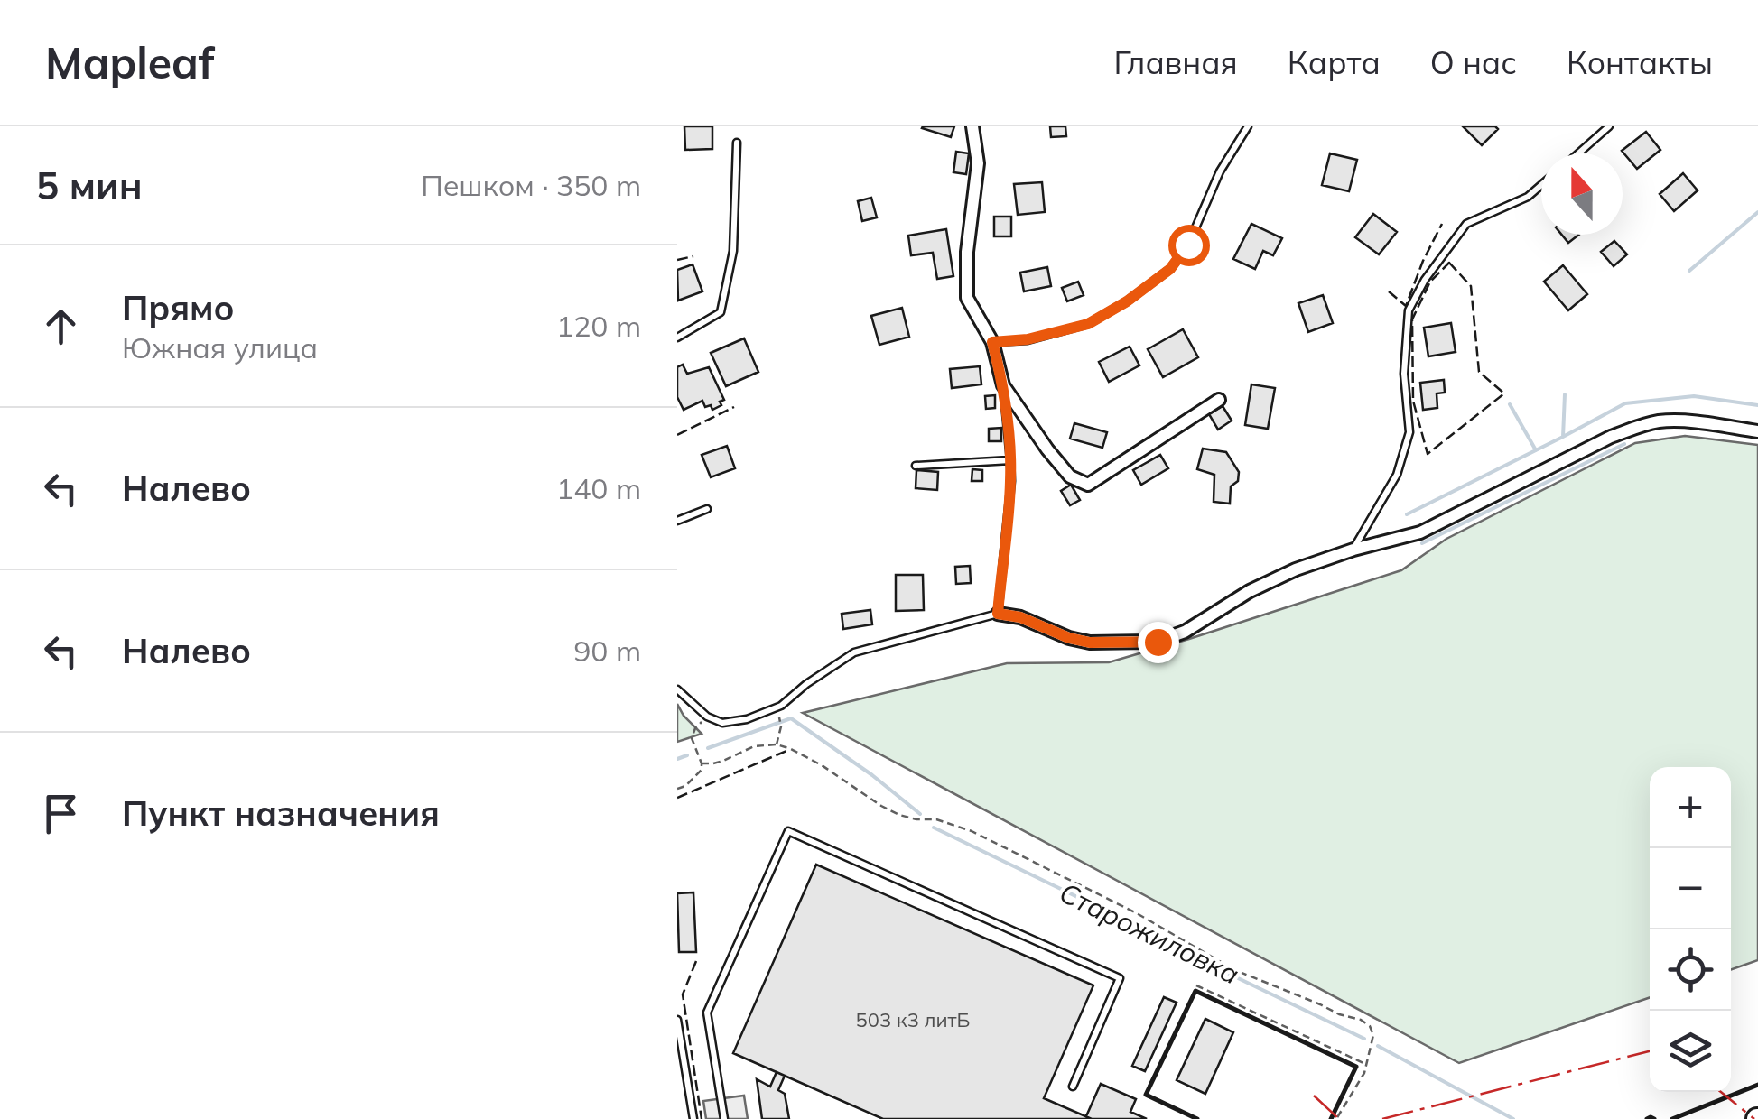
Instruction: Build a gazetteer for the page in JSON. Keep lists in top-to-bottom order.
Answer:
{
  "water": ["Старожиловка"],
  "house_numbers": ["503 к3 литБ"],
  "north": "top",
  "page": {
    "header": "Mapleaf",
    "nav": [
      "Главная",
      "Карта",
      "О нас",
      "Контакты"
    ],
    "heading": ["5 мин", "Пешком · 350 m"],
    "list": [
      ["Прямо", "Южная улица", "120 m"],
      ["Налево", "140 m"],
      ["Налево", "90 m"],
      "Пункт назначения"
    ],
    "map_buttons": ["+", "−"]
  }
}
